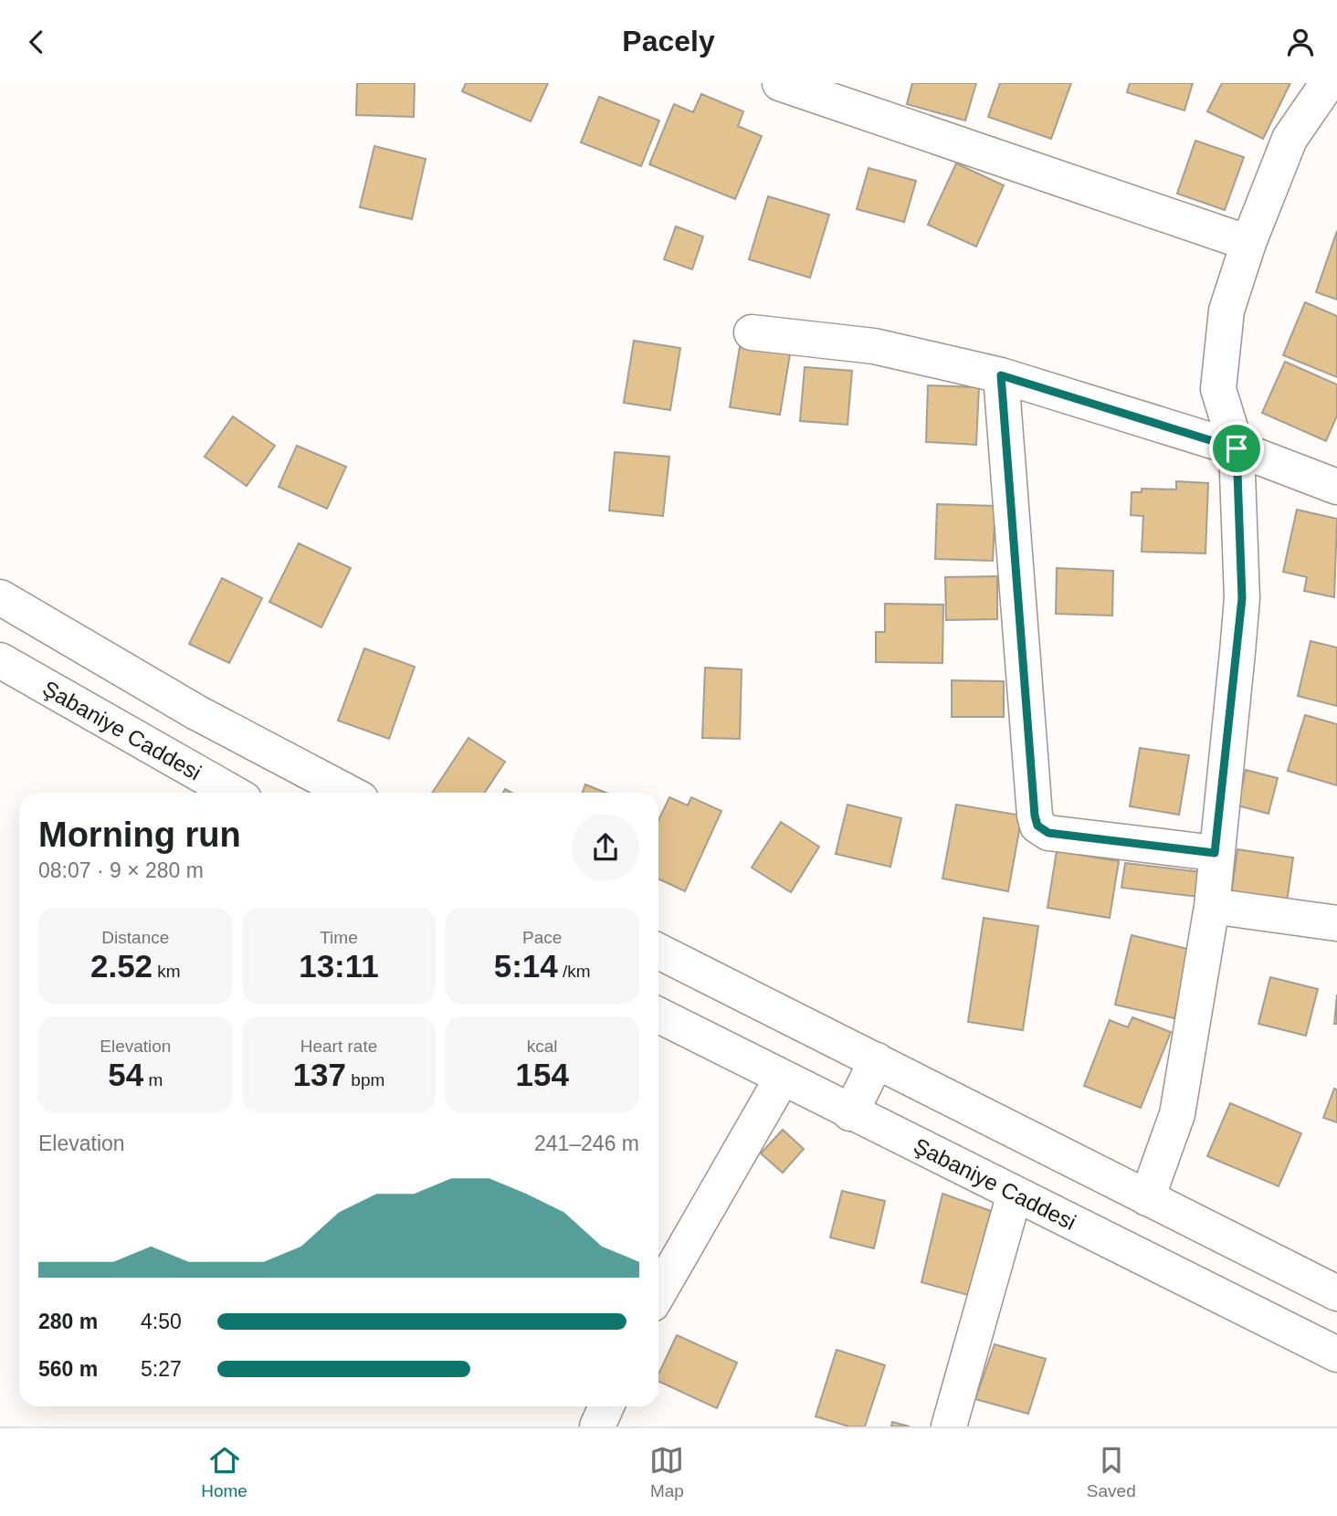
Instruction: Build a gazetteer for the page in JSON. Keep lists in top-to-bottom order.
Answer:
{
  "streets": {
    "main road": ["Şabaniye Caddesi"]
  },
  "page": {
    "header": "Pacely",
    "heading": ["Morning run", "08:07 · 9 × 280 m"],
    "stats": [
      ["Distance", "2.52 km"],
      ["Time", "13:11"],
      ["Pace", "5:14 /km"],
      ["Elevation", "54 m"],
      ["Heart rate", "137 bpm"],
      ["kcal", "154"]
    ],
    "chart": ["Elevation", "241–246 m"],
    "list": [
      {
        "name": "280 m",
        "note": "4:50"
      },
      {
        "name": "560 m",
        "note": "5:27"
      }
    ],
    "tabs": ["Home", "Map", "Saved"]
  }
}
